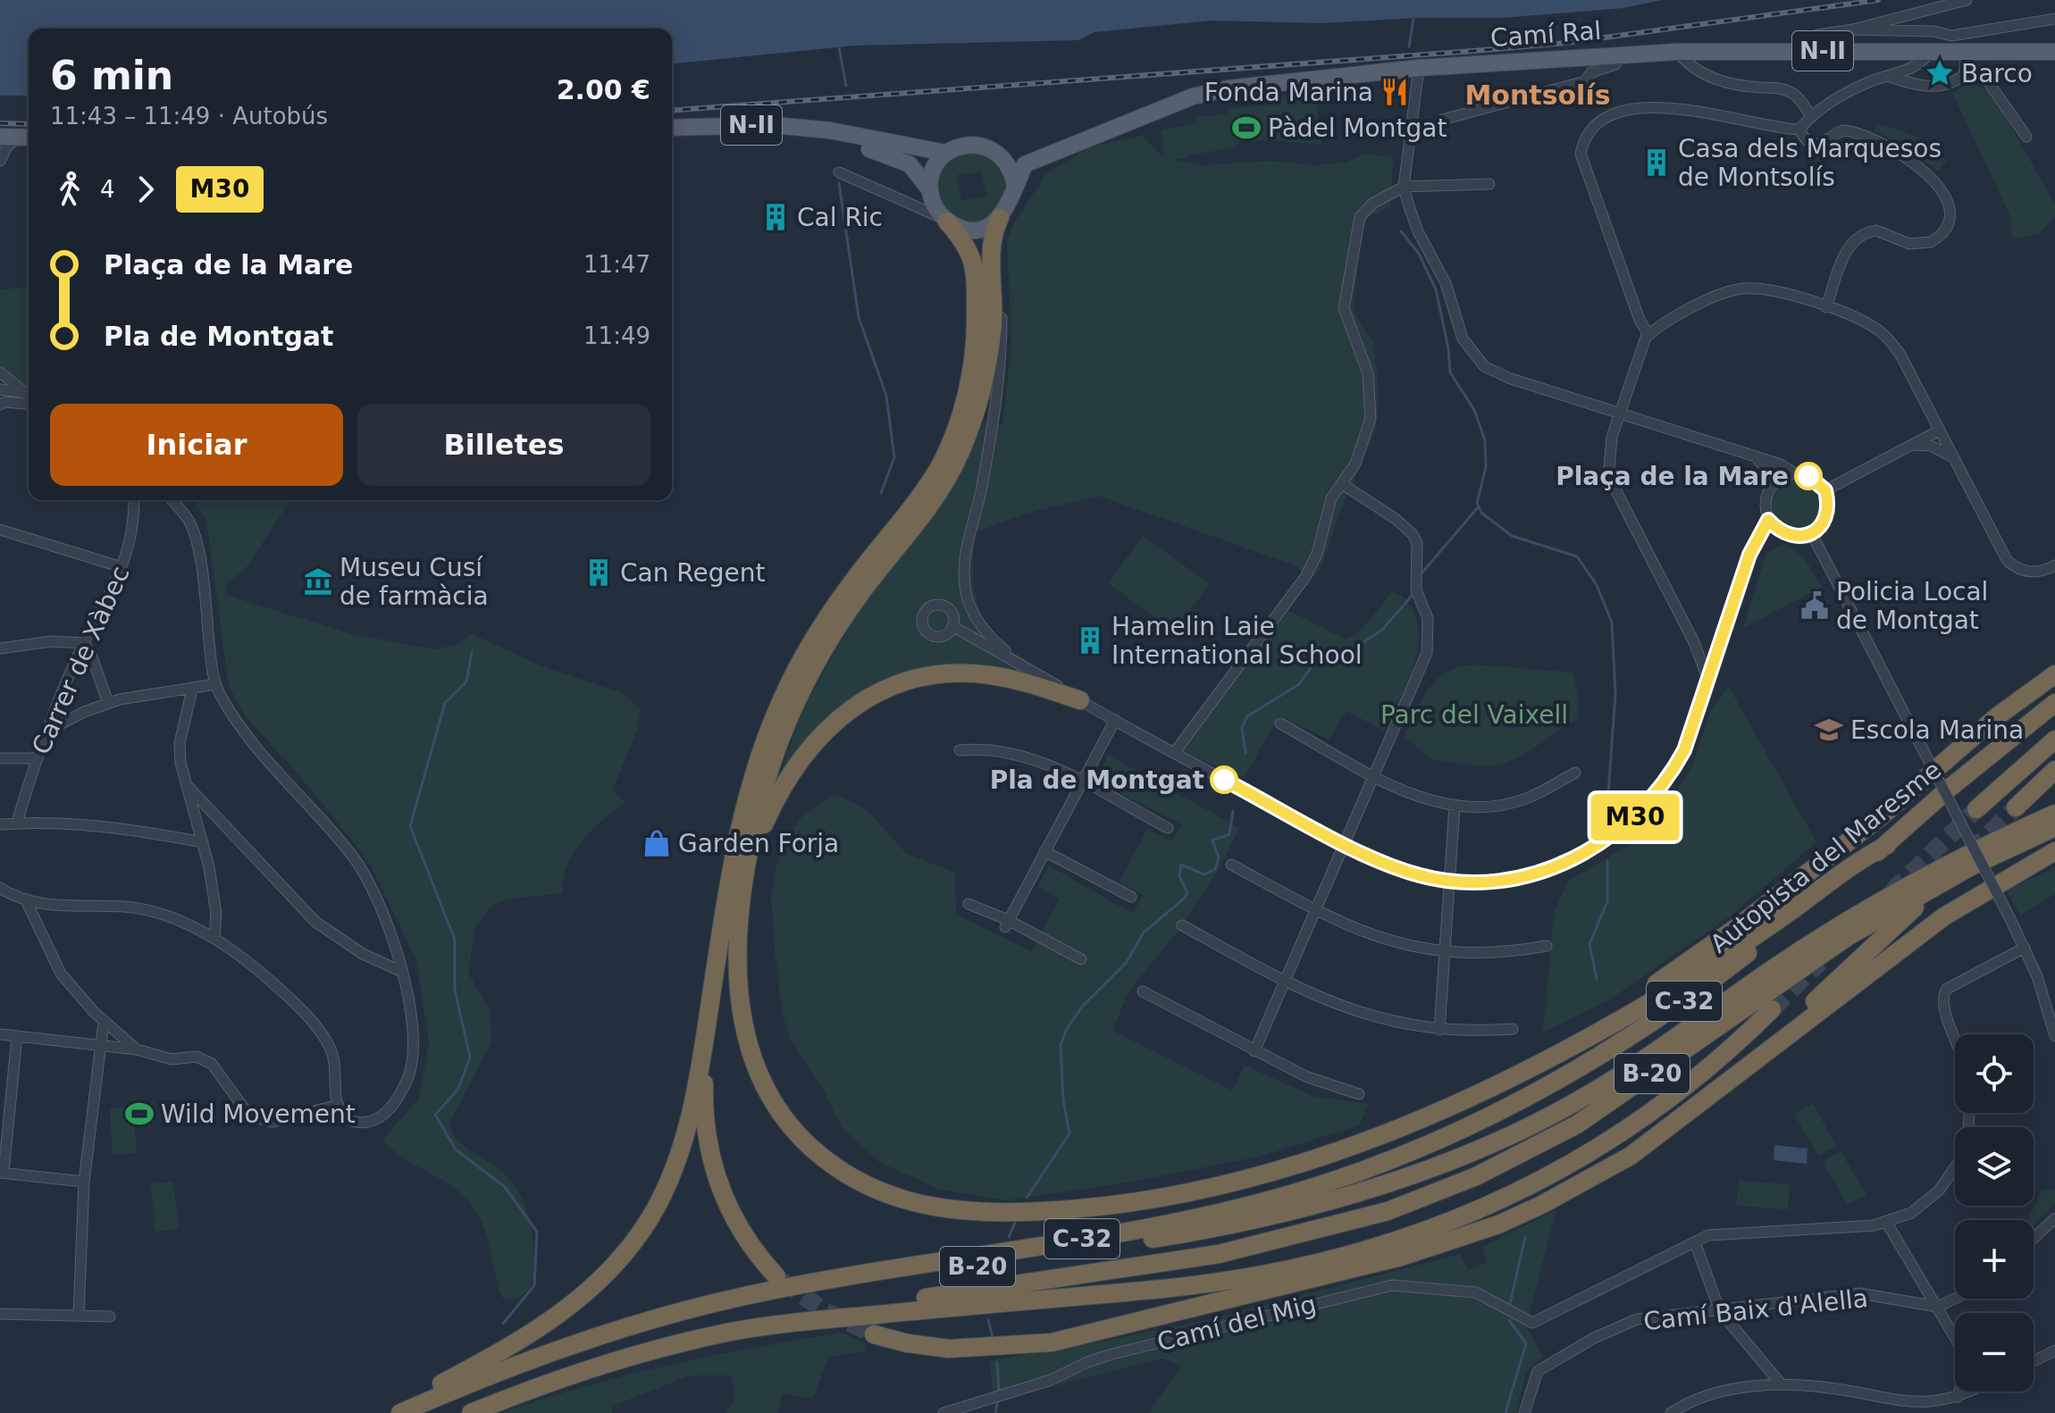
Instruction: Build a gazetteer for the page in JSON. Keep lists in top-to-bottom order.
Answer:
{
  "streets": {
    "highway": ["Autopista del Maresme", "C-32", "B-20"],
    "main road": ["Camí Ral", "N-II"],
    "street": ["Carrer de Xàbec", "Camí Baix d'Alella", "Camí del Mig"]
  },
  "crossings": [
    ["Camí Ral", "N-II"],
    ["Autopista del Maresme", "B-20"],
    ["C-32", "B-20"]
  ],
  "districts": ["Montsolís"],
  "parks": ["Parc del Vaixell"],
  "places": {
    "place": ["Barco"],
    "restaurant": ["Fonda Marina"],
    "sports": ["Pàdel Montgat", "Wild Movement"],
    "building": [
      "Casa dels Marquesos de Montsolís",
      "Cal Ric",
      "Can Regent",
      "Hamelin Laie International School"
    ],
    "other": ["Plaça de la Mare", "Pla de Montgat"],
    "museum": ["Museu Cusí de farmàcia"],
    "public building": ["Policia Local de Montgat"],
    "school or university": ["Escola Marina"],
    "shop": ["Garden Forja"]
  },
  "lines": ["bus line M30"],
  "page": {
    "on_map": "M30",
    "heading": ["6 min", "11:43 – 11:49 · Autobús", "2.00 €"],
    "legs": ["4", "M30"],
    "list": [
      {
        "name": "Plaça de la Mare",
        "value": "11:47"
      },
      {
        "name": "Pla de Montgat",
        "value": "11:49"
      }
    ],
    "buttons": ["Iniciar", "Billetes"],
    "map_buttons": ["+", "−"]
  }
}
